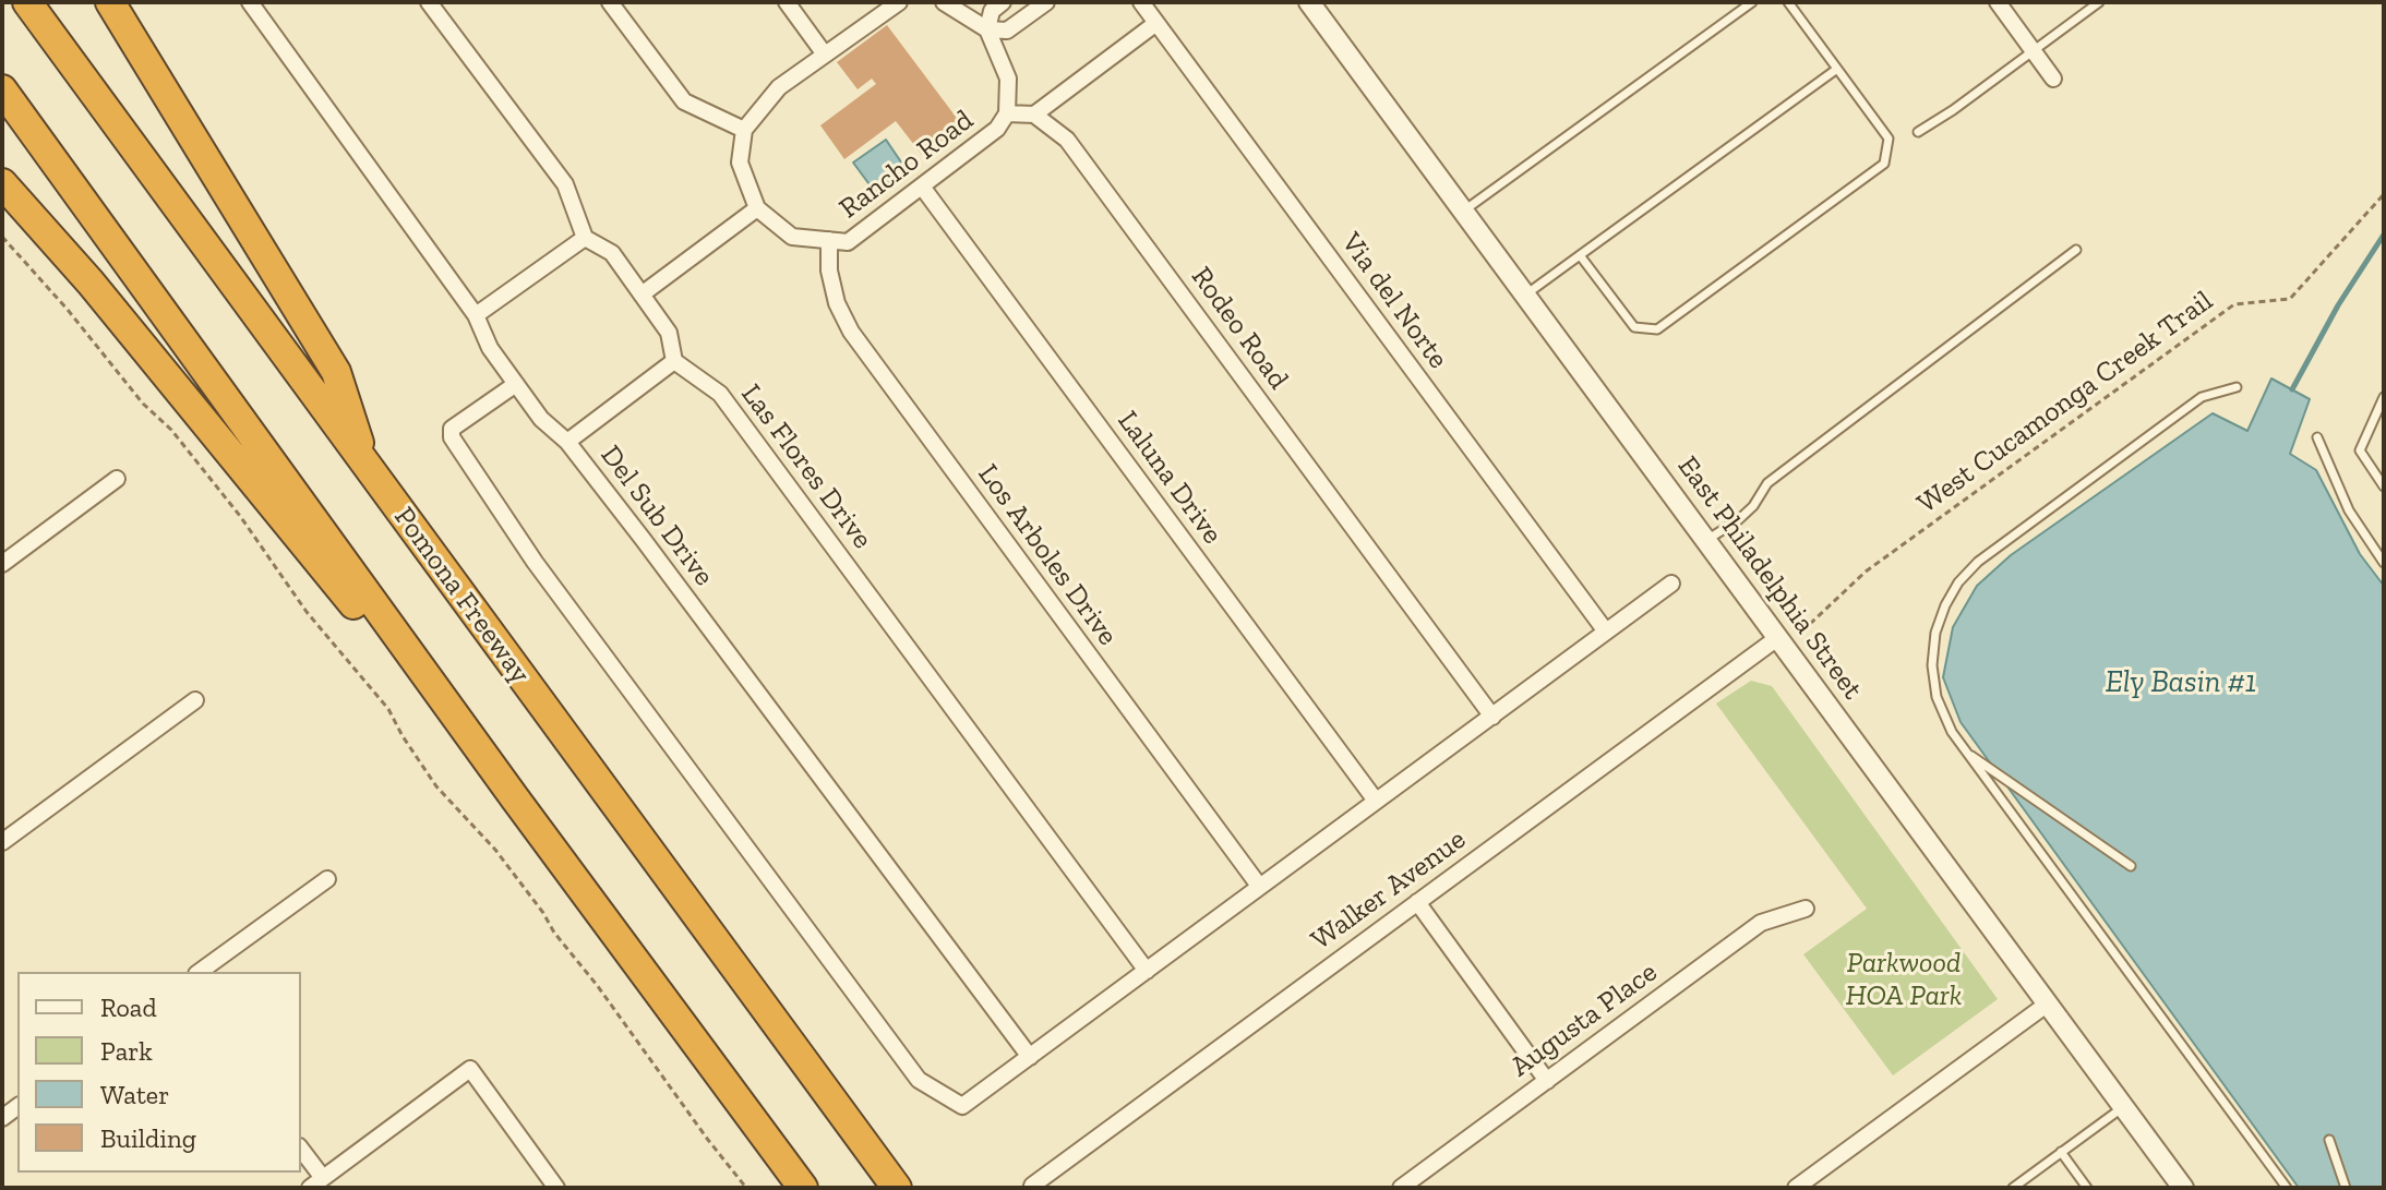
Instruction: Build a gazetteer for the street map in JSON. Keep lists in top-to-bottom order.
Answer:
{
  "streets": {
    "highway": ["Pomona Freeway"],
    "street": [
      "Rancho Road",
      "Via del Norte",
      "Rodeo Road",
      "Las Flores Drive",
      "Laluna Drive",
      "Del Sub Drive",
      "Los Arboles Drive",
      "East Philadelphia Street",
      "Walker Avenue",
      "Augusta Place"
    ],
    "path": ["West Cucamonga Creek Trail"]
  },
  "crossings": [
    ["Rancho Road", "Laluna Drive"],
    ["Rancho Road", "Los Arboles Drive"],
    ["East Philadelphia Street", "Walker Avenue"]
  ],
  "water": ["Ely Basin #1"],
  "parks": ["Parkwood HOA Park"],
  "legend": [
    "Road",
    "Park",
    "Water",
    "Building"
  ]
}
